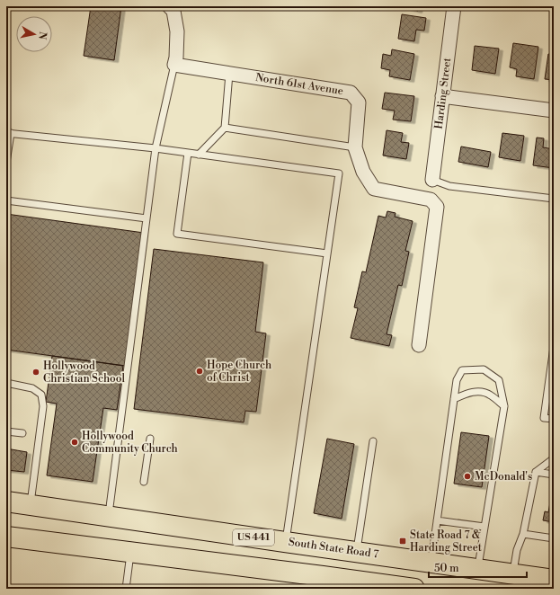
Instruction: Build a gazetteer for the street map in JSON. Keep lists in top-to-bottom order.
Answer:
{
  "streets": {
    "main road": ["US 441", "South State Road 7"],
    "street": ["North 61st Avenue", "Harding Street"]
  },
  "places": {
    "other": [
      "Hope Church of Christ",
      "Hollywood Christian School",
      "Hollywood Community Church",
      "McDonald's"
    ],
    "transit": ["State Road 7 & Harding Street"]
  },
  "scale_bar": "50 m",
  "north": "right"
}
